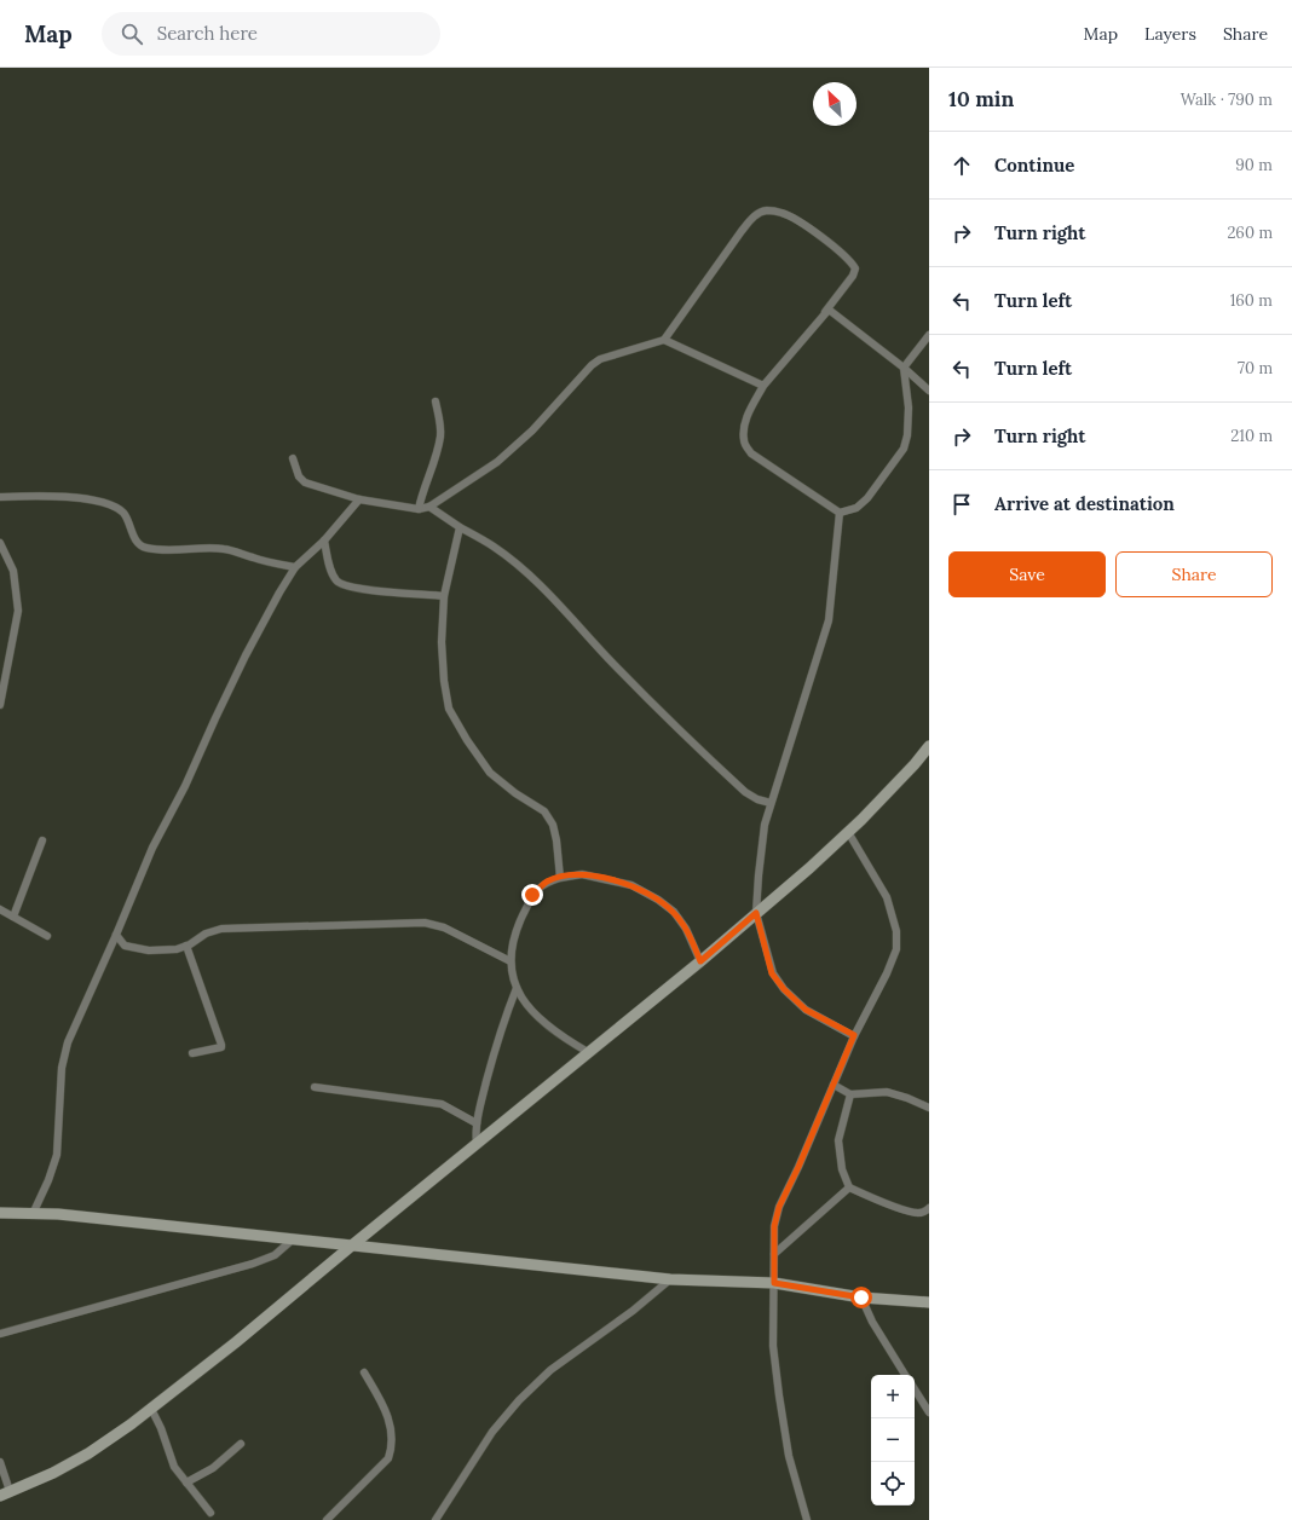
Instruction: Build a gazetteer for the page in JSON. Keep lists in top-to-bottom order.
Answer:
{
  "north": "top left",
  "page": {
    "header": "Map",
    "search": "Search here",
    "nav": ["Map", "Layers", "Share"],
    "heading": ["10 min", "Walk · 790 m"],
    "list": [
      ["Continue", "90 m"],
      ["Turn right", "260 m"],
      ["Turn left", "160 m"],
      ["Turn left", "70 m"],
      ["Turn right", "210 m"],
      "Arrive at destination"
    ],
    "buttons": ["Save", "Share"],
    "map_buttons": ["+", "−"]
  }
}
